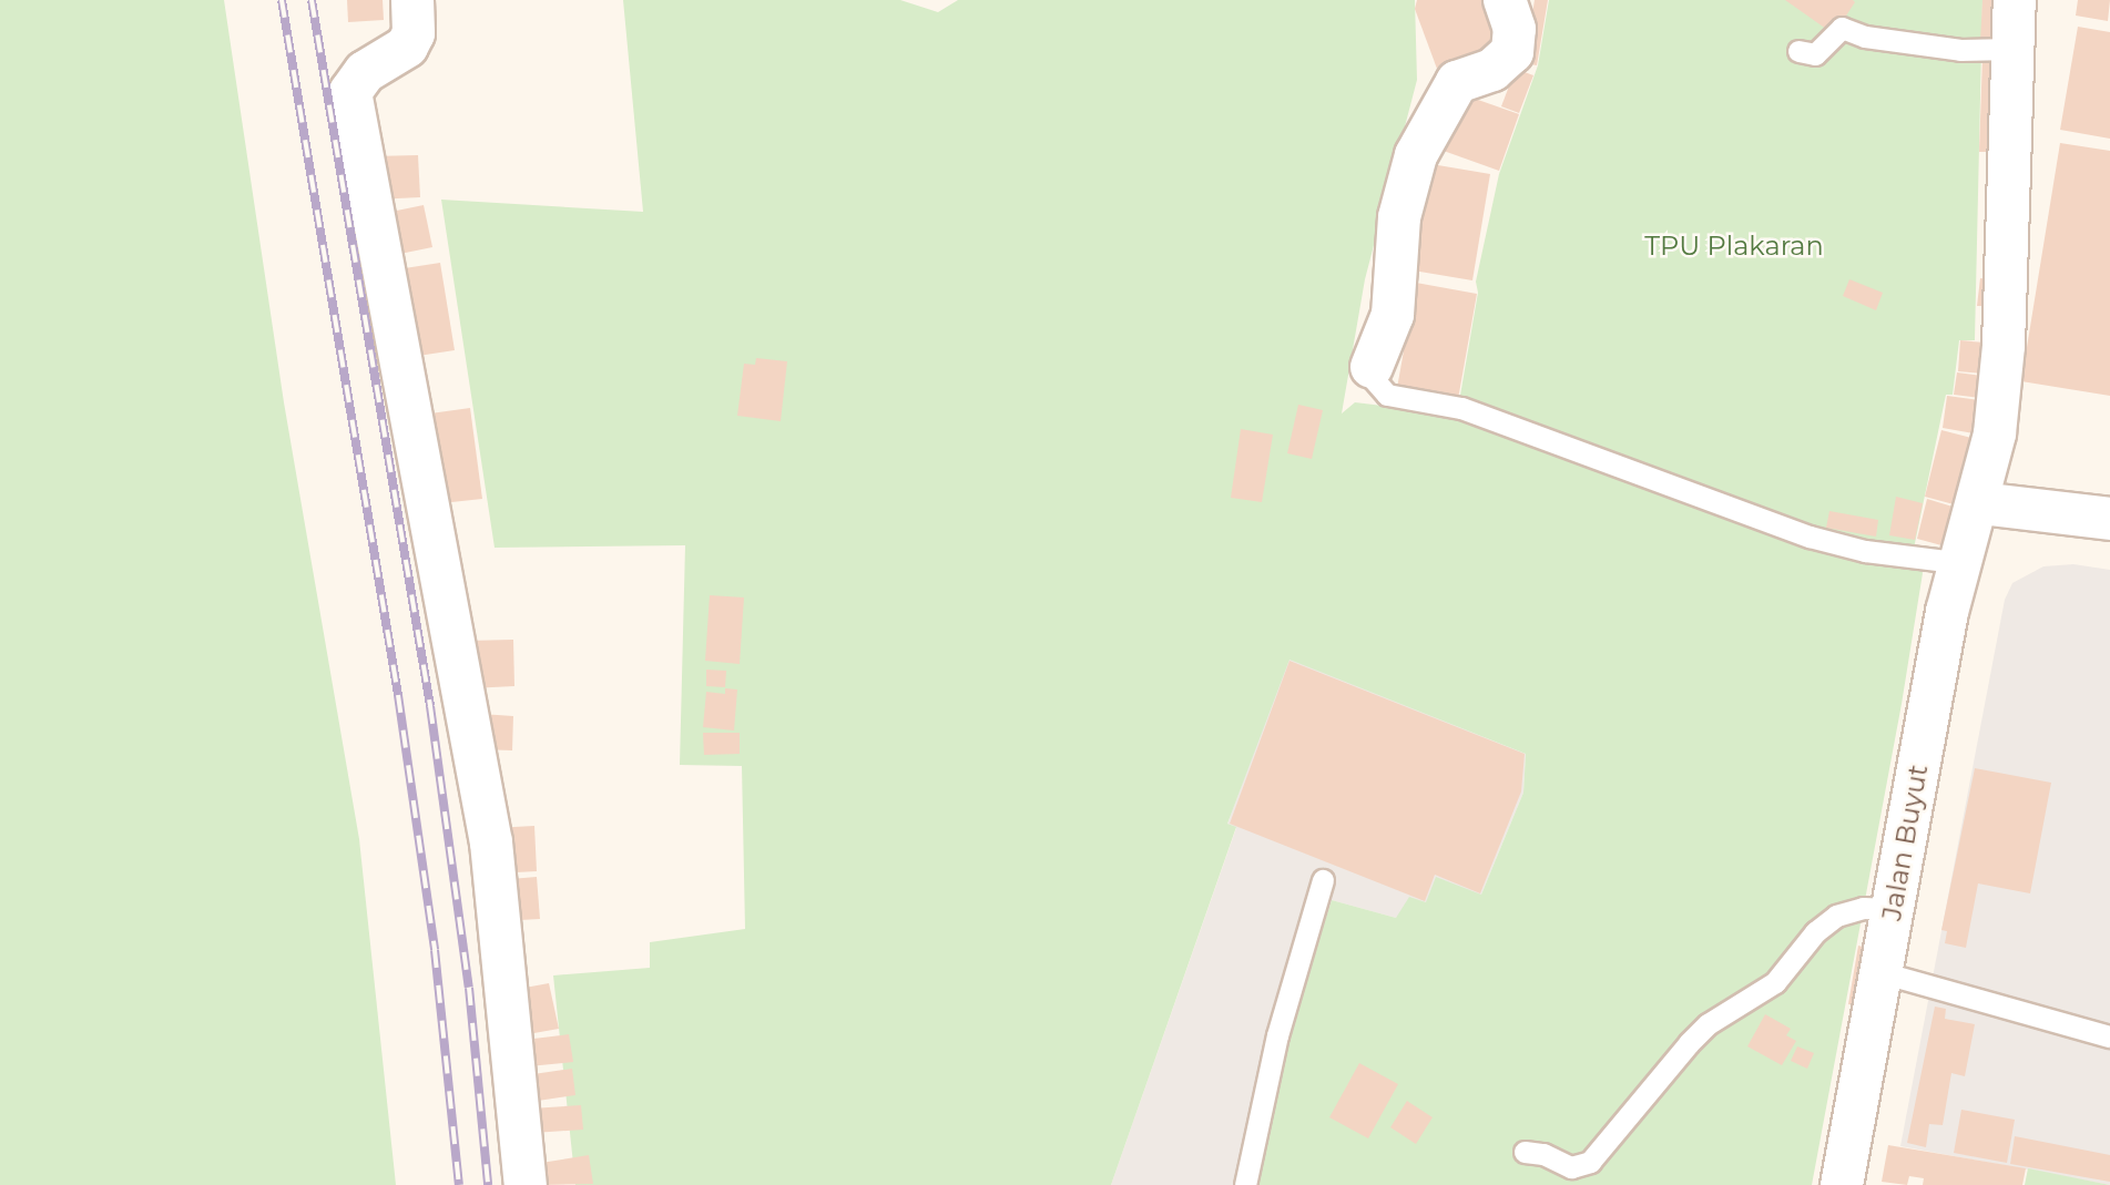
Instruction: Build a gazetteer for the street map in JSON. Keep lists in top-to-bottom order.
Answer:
{
  "streets": {
    "street": ["Jalan Buyut"]
  },
  "parks": ["TPU Plakaran"]
}
